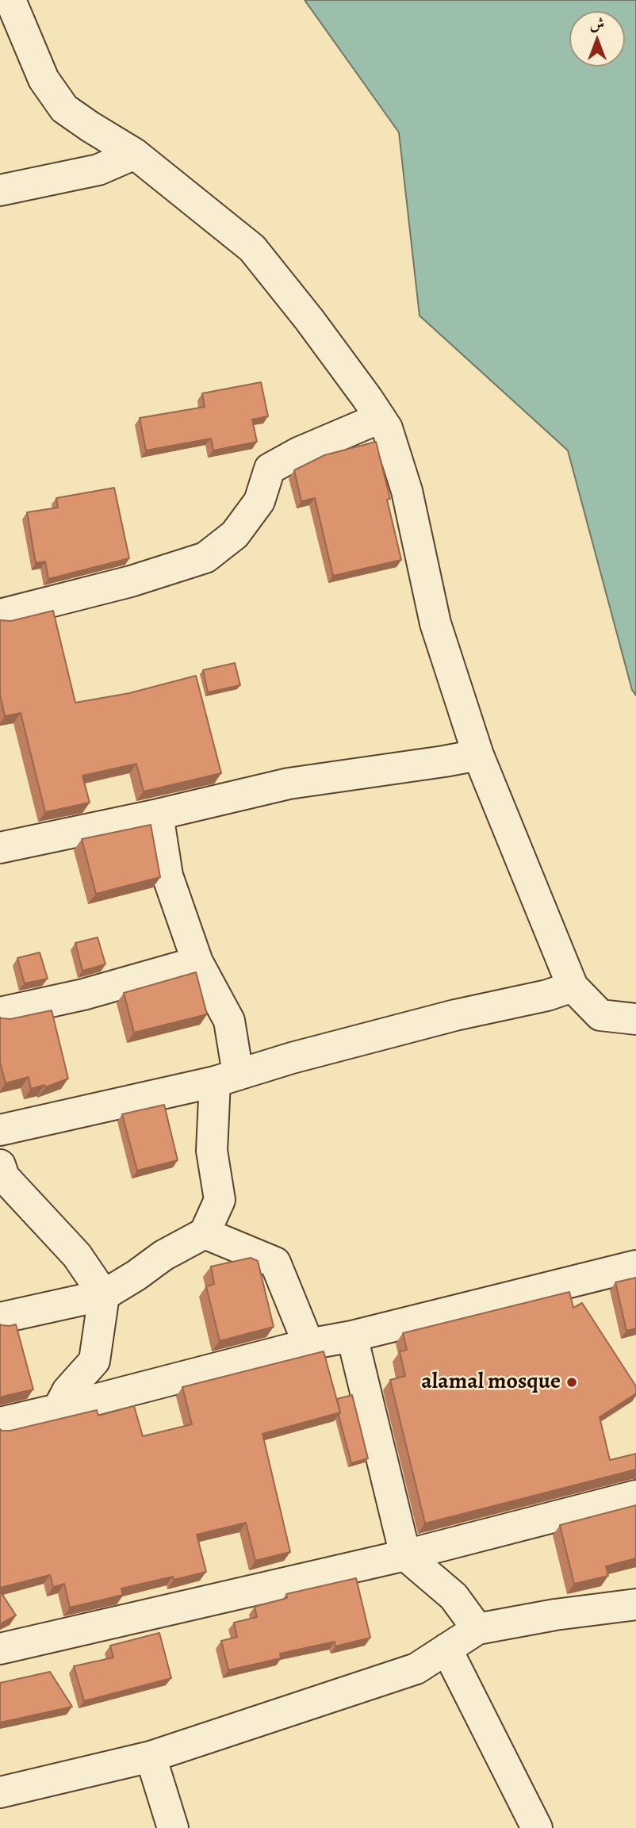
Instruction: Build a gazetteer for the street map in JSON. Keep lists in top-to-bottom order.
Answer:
{
  "places": ["alamal mosque"],
  "north": "top"
}
